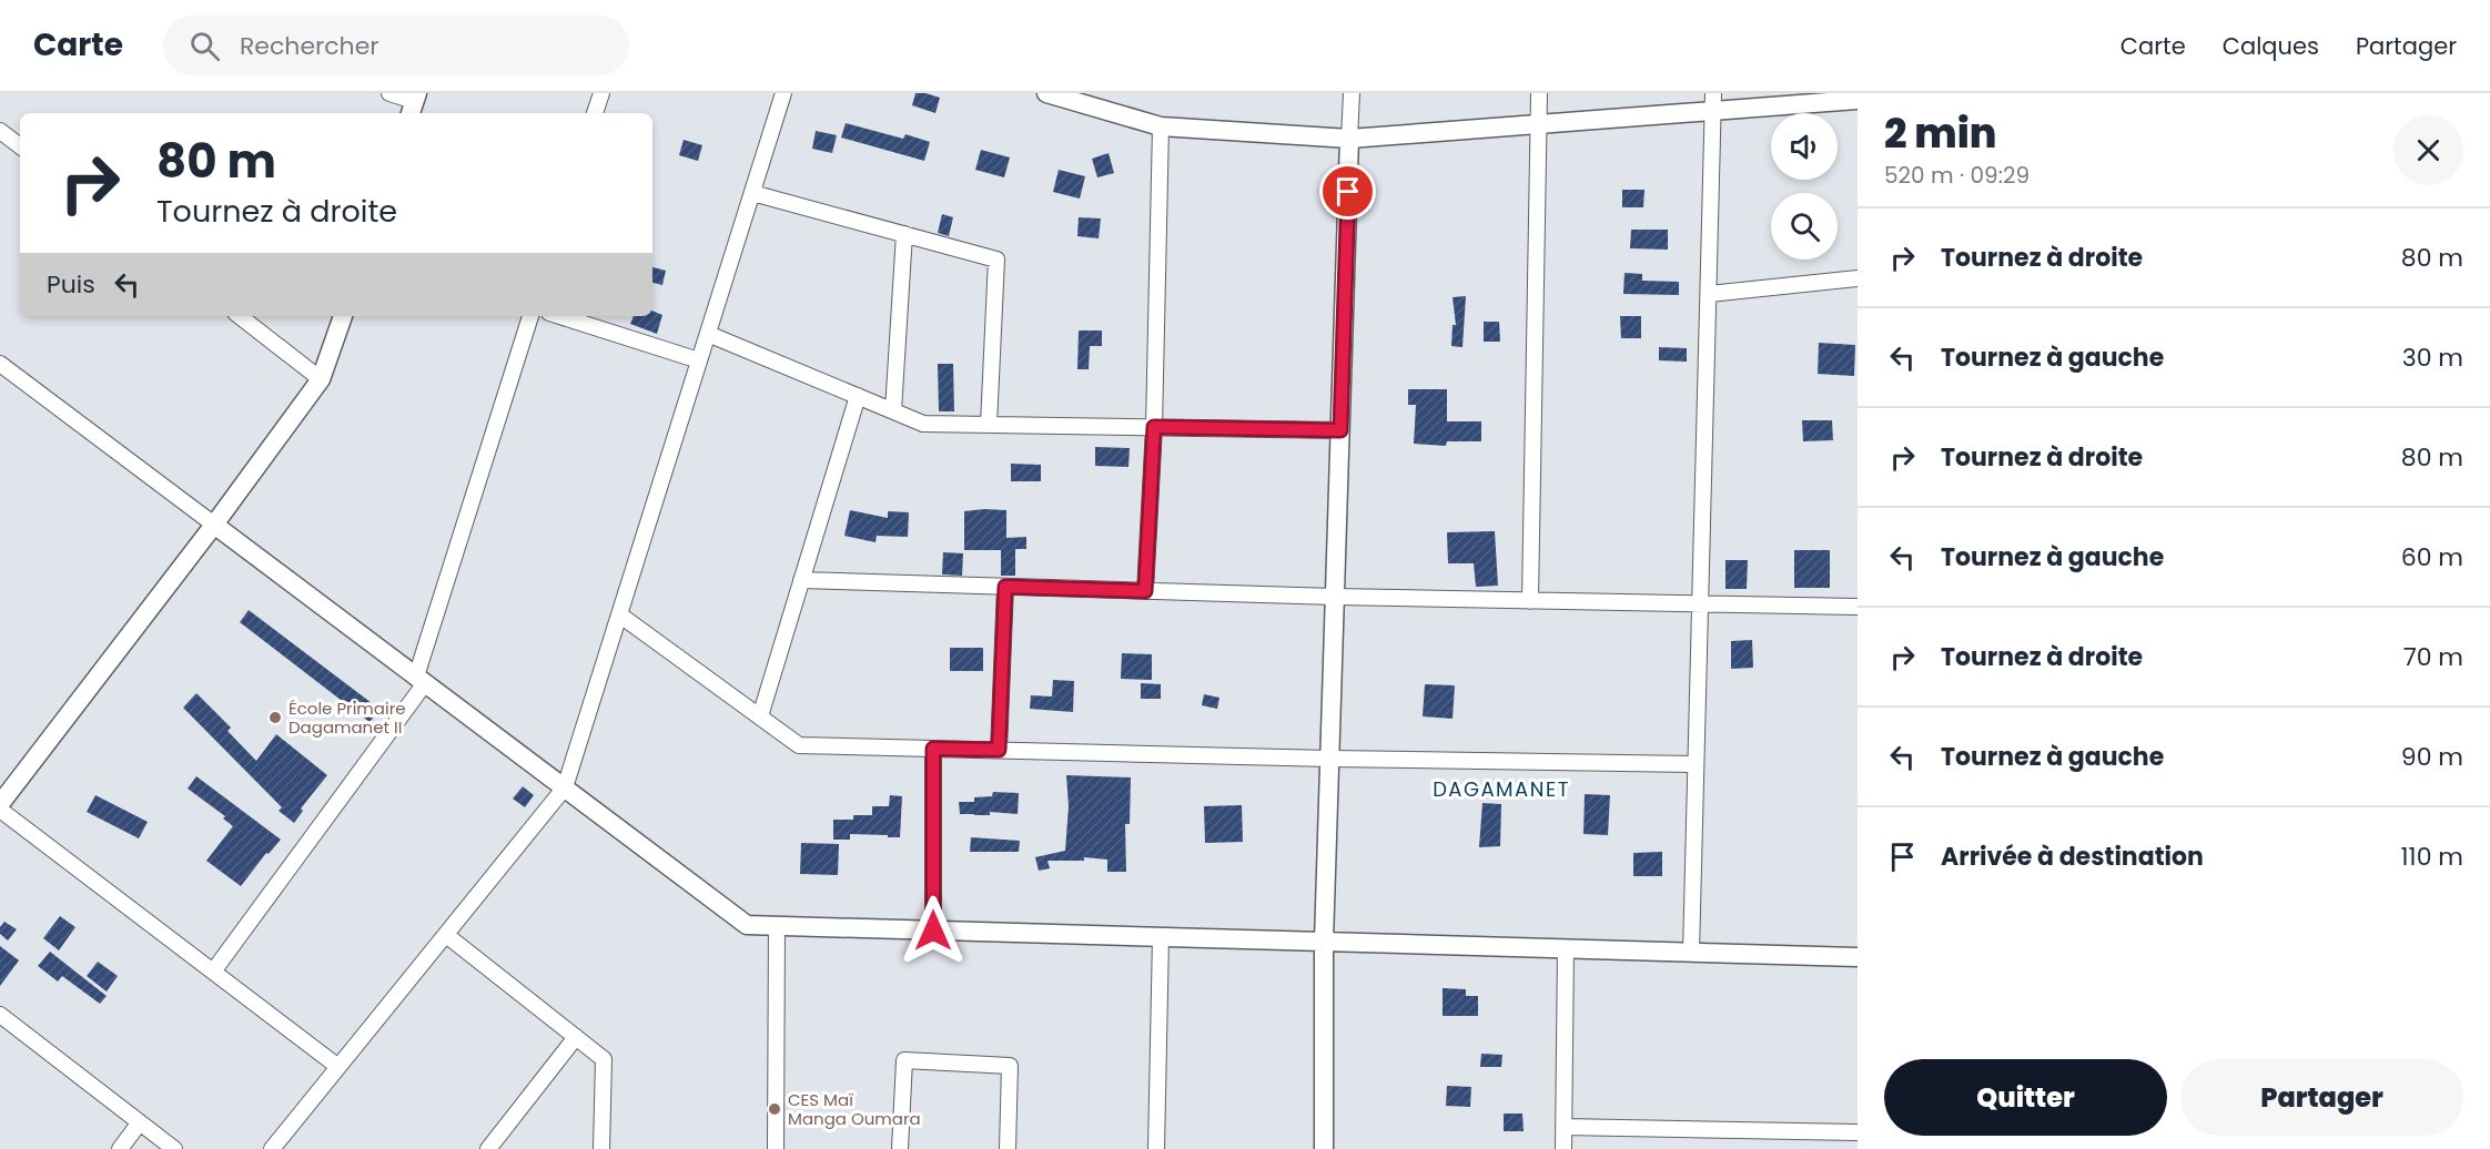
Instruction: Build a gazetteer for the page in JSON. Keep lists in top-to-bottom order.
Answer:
{
  "districts": ["DAGAMANET"],
  "places": ["École Primaire Dagamanet II", "CES Maï Manga Oumara"],
  "page": {
    "header": "Carte",
    "search": "Rechercher",
    "nav": ["Carte", "Calques", "Partager"],
    "heading": ["2 min", "520 m · 09:29"],
    "turn": ["80 m", "Tournez à droite"],
    "list": [
      {
        "name": "Tournez à droite",
        "value": "80 m"
      },
      {
        "name": "Tournez à gauche",
        "value": "30 m"
      },
      {
        "name": "Tournez à droite",
        "value": "80 m"
      },
      {
        "name": "Tournez à gauche",
        "value": "60 m"
      },
      {
        "name": "Tournez à droite",
        "value": "70 m"
      },
      {
        "name": "Tournez à gauche",
        "value": "90 m"
      },
      {
        "name": "Arrivée à destination",
        "value": "110 m"
      }
    ],
    "then": "Puis",
    "buttons": ["Quitter", "Partager"]
  }
}
